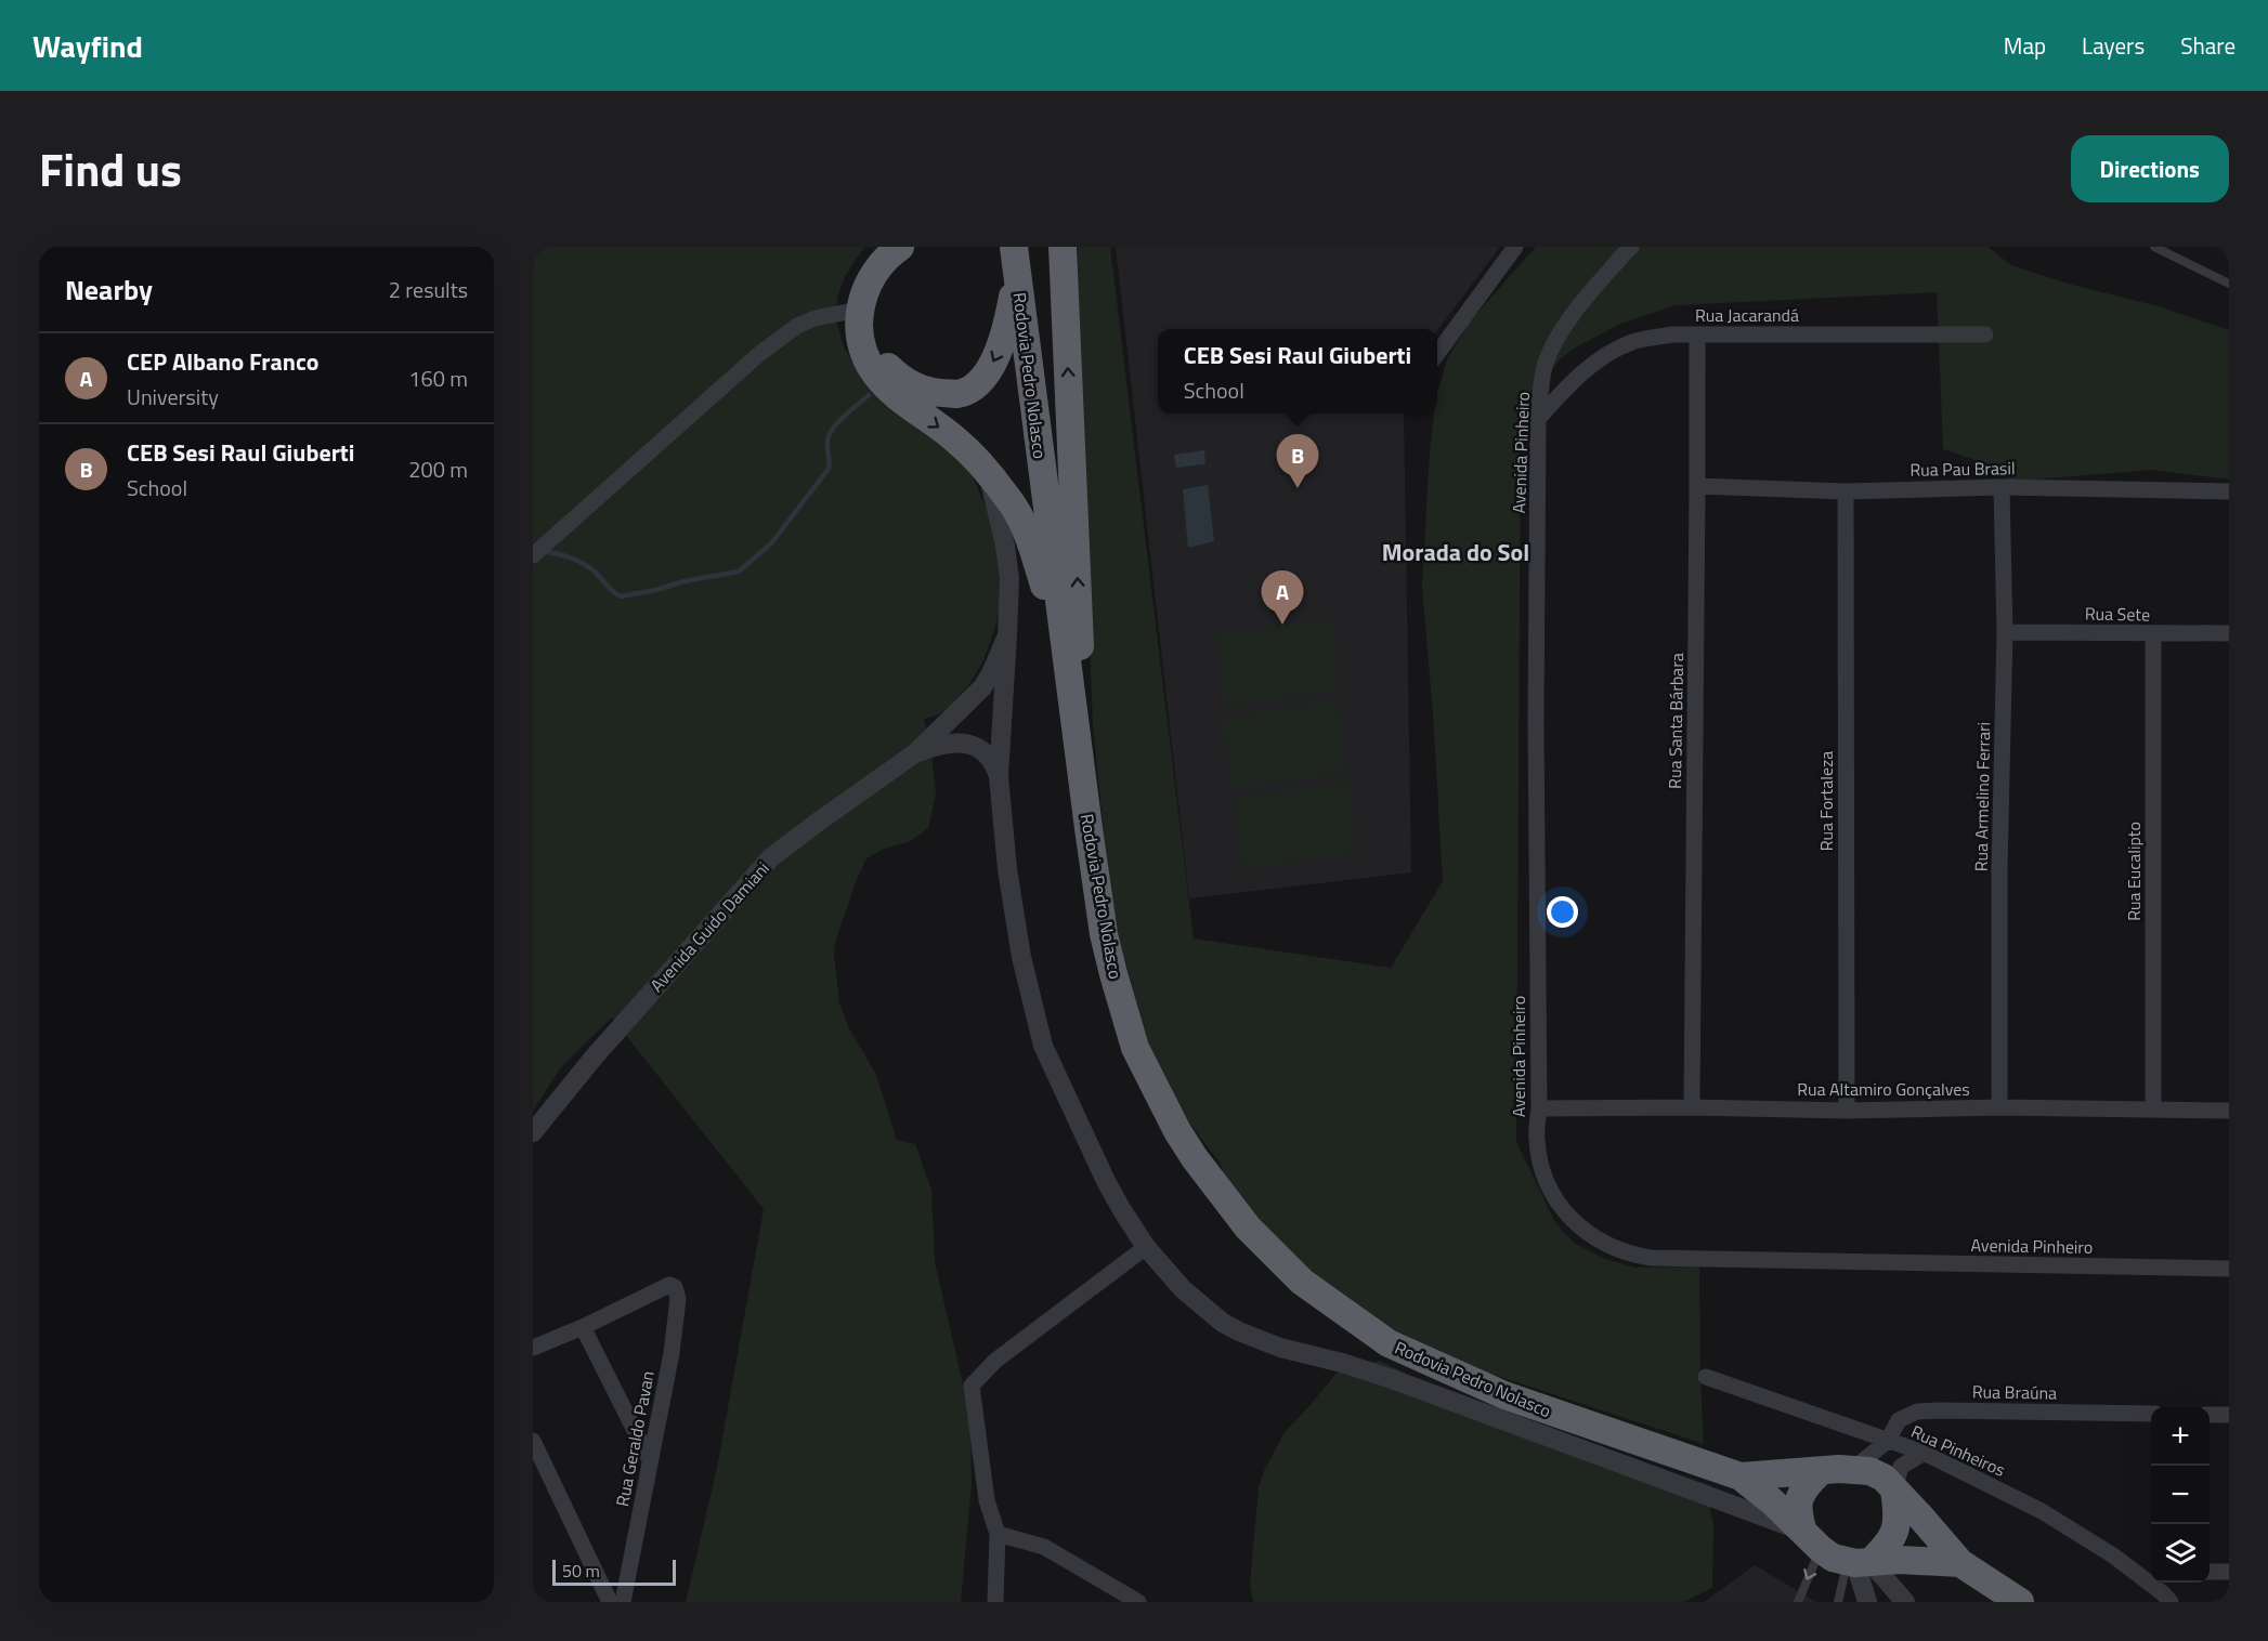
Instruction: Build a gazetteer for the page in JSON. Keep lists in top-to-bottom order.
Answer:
{
  "streets": {
    "highway": ["Rodovia Pedro Nolasco"],
    "street": [
      "Rua Jacarandá",
      "Avenida Pinheiro",
      "Rua Pau Brasil",
      "Rua Sete",
      "Rua Santa Bárbara",
      "Rua Armelino Ferrari",
      "Rua Fortaleza",
      "Rua Eucalipto",
      "Avenida Guido Damiani",
      "Rua Altamiro Gonçalves",
      "Rua Braúna",
      "Rua Geraldo Pavan",
      "Rua Pinheiros"
    ]
  },
  "crossings": [
    ["Rua Jacarandá", "Avenida Pinheiro"],
    ["Rua Jacarandá", "Rua Santa Bárbara"],
    ["Rodovia Pedro Nolasco", "Rua Braúna"],
    ["Avenida Pinheiro", "Rua Altamiro Gonçalves"],
    ["Rua Pau Brasil", "Rua Santa Bárbara"],
    ["Rua Pau Brasil", "Rua Armelino Ferrari"],
    ["Rua Pau Brasil", "Rua Fortaleza"],
    ["Rua Sete", "Rua Armelino Ferrari"],
    ["Rua Sete", "Rua Eucalipto"],
    ["Rua Santa Bárbara", "Rua Altamiro Gonçalves"],
    ["Rua Armelino Ferrari", "Rua Altamiro Gonçalves"],
    ["Rua Fortaleza", "Rua Altamiro Gonçalves"],
    ["Rua Eucalipto", "Rua Altamiro Gonçalves"],
    ["Rua Braúna", "Rua Pinheiros"]
  ],
  "districts": ["Morada do Sol"],
  "scale_bar": "50 m",
  "page": {
    "header": "Wayfind",
    "nav": ["Map", "Layers", "Share"],
    "title": "Find us",
    "buttons": "Directions",
    "heading": ["Nearby", "2 results"],
    "popup": ["CEB Sesi Raul Giuberti", "School"],
    "list": [
      {
        "mark": "A",
        "name": "CEP Albano Franco",
        "note": "University",
        "value": "160 m"
      },
      {
        "mark": "B",
        "name": "CEB Sesi Raul Giuberti",
        "note": "School",
        "value": "200 m"
      }
    ],
    "pins": ["B", "A"],
    "map_buttons": ["+", "−"],
    "scale": "50 m"
  }
}
